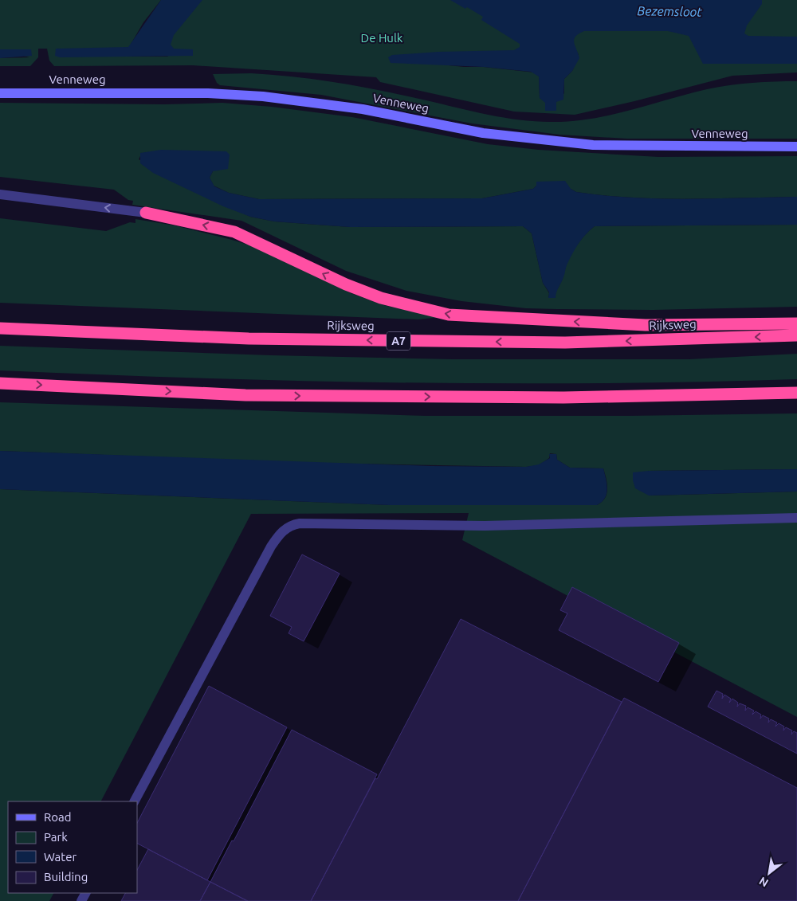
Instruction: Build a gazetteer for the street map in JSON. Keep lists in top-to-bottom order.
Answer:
{
  "streets": {
    "highway": ["Rijksweg", "A7"],
    "main road": ["Venneweg"]
  },
  "water": ["Bezemsloot"],
  "parks": ["De Hulk"],
  "legend": [
    "Road",
    "Park",
    "Water",
    "Building"
  ],
  "north": "bottom left"
}
